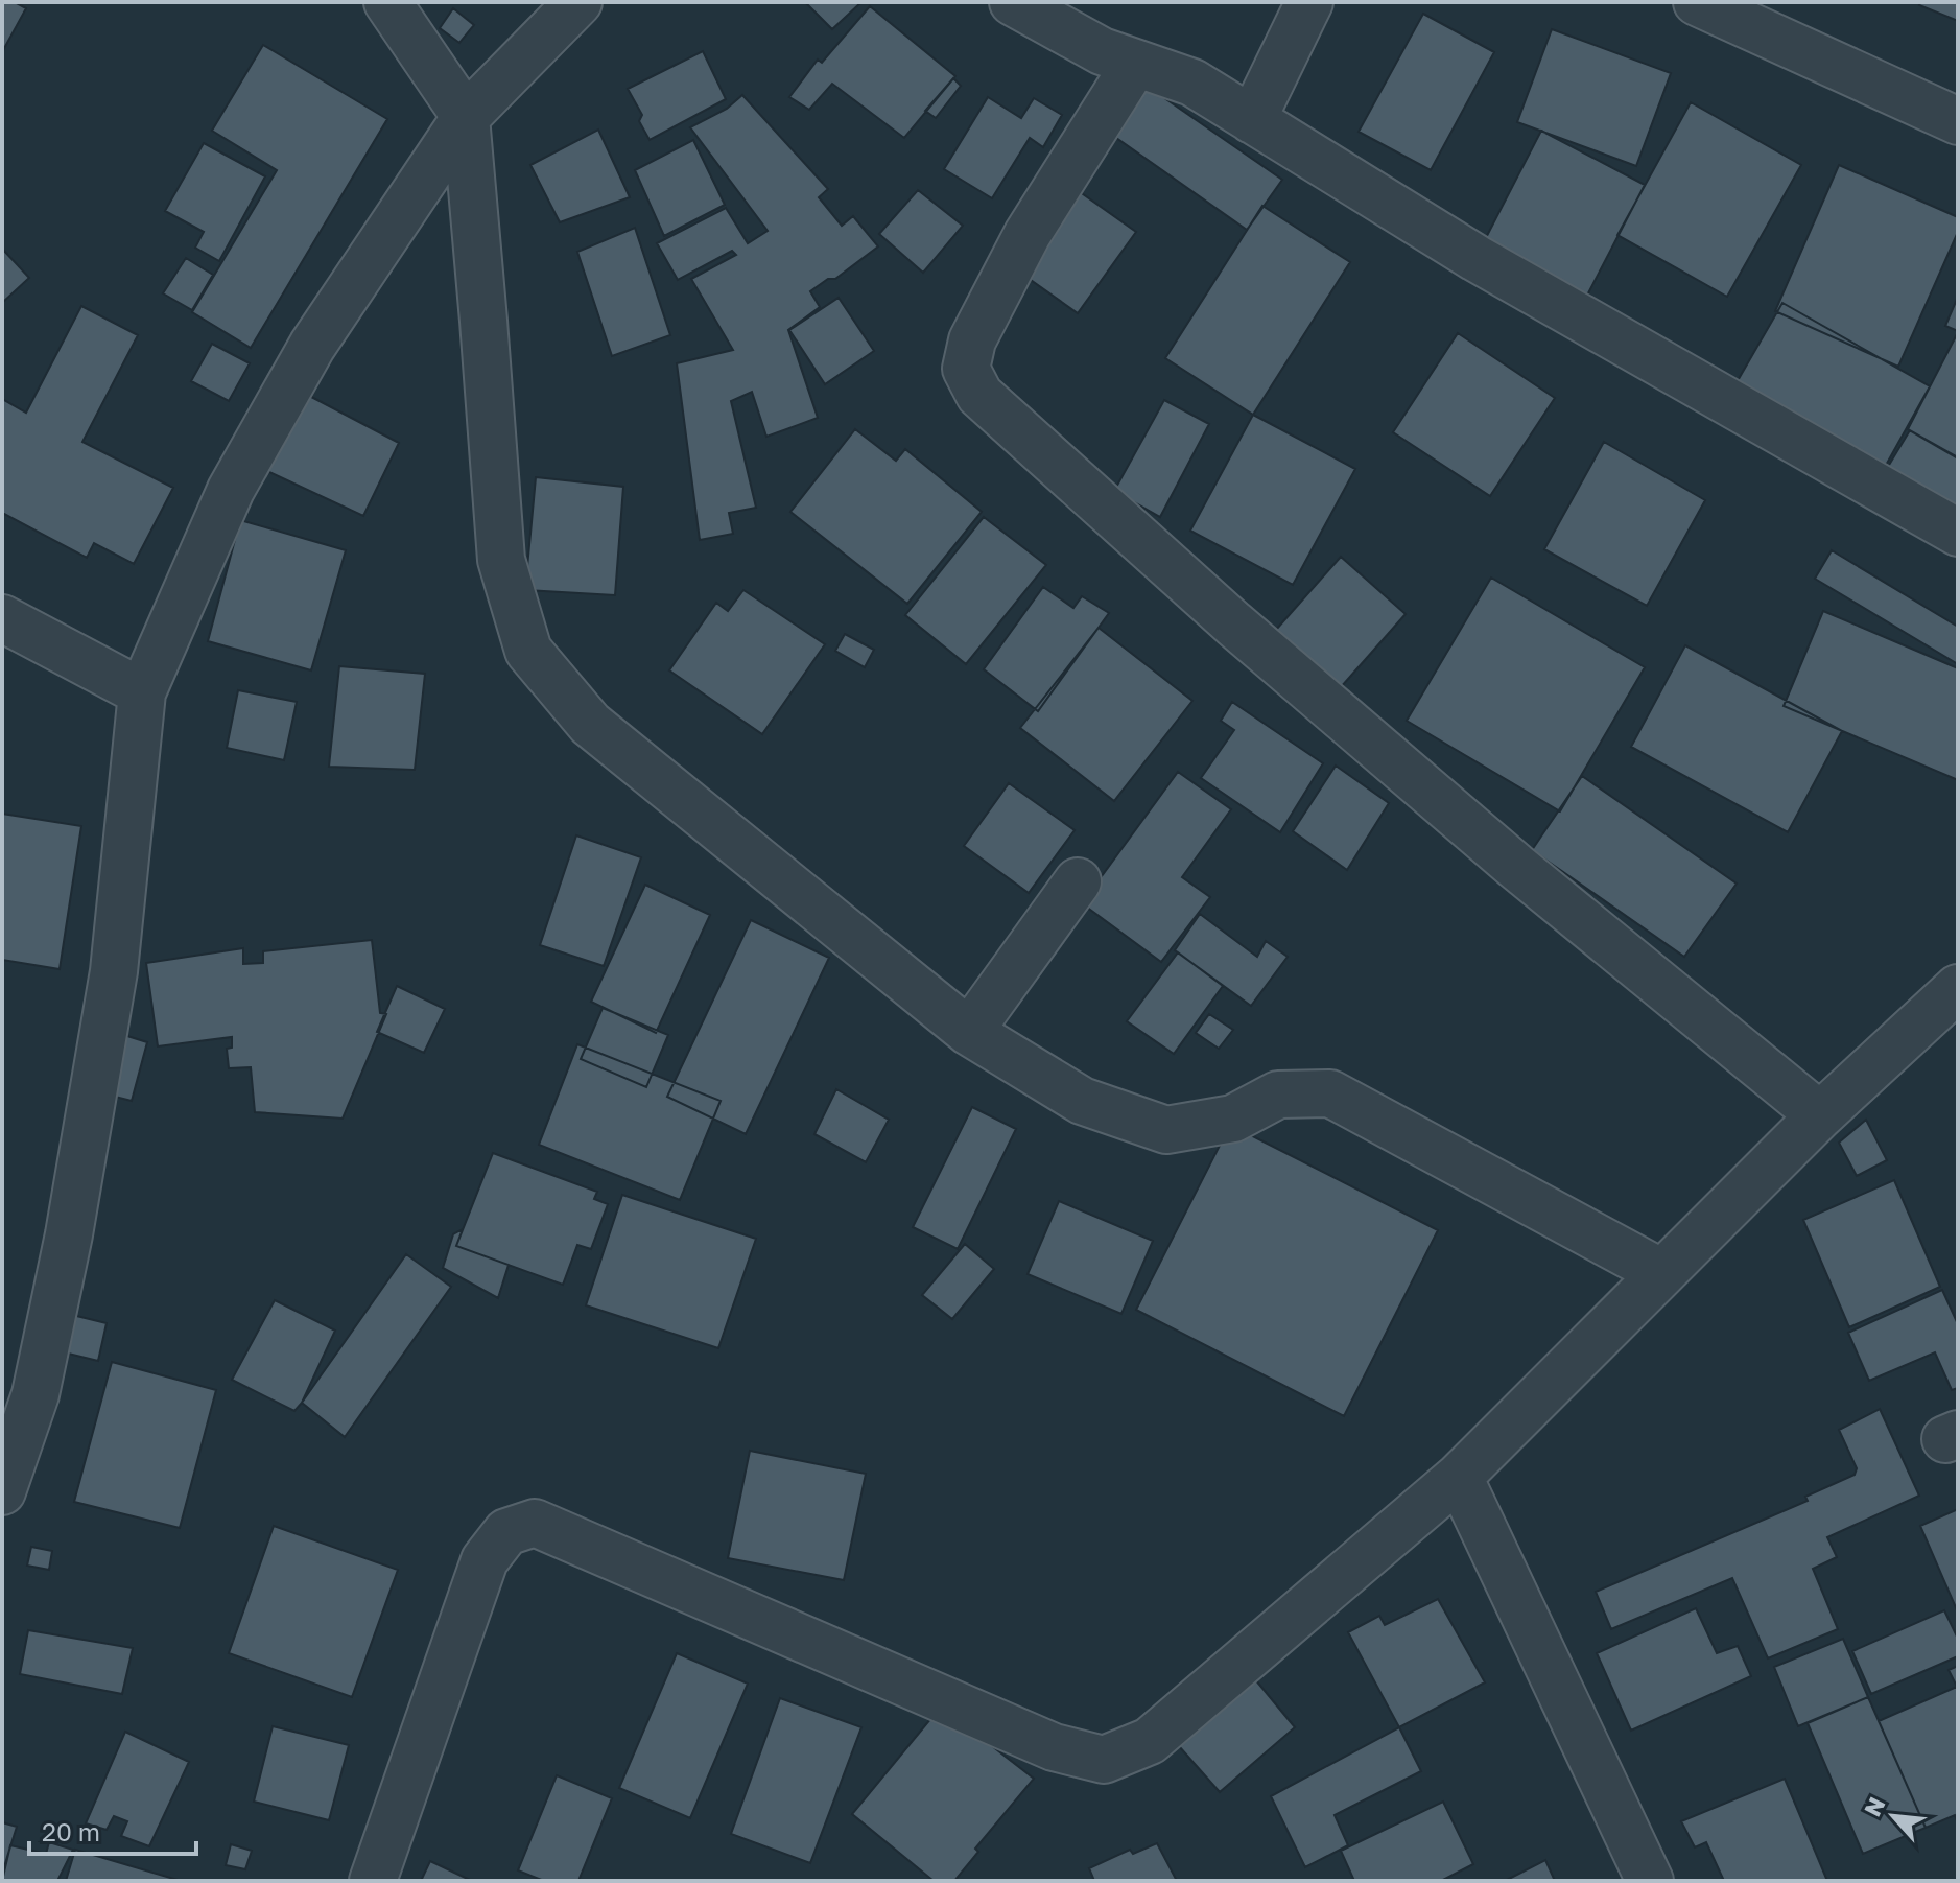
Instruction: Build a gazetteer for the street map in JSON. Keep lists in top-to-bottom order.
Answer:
{
  "scale_bar": "20 m",
  "north": "top left"
}
